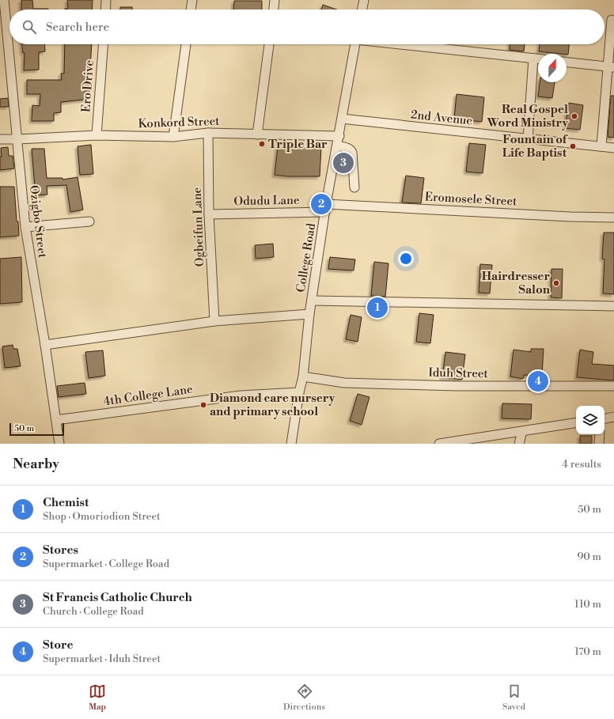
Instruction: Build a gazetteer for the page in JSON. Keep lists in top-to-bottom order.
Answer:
{
  "streets": {
    "street": [
      "Ero Drive",
      "2nd Avenue",
      "Konkord Street",
      "Eromosele Street",
      "Odudu Lane",
      "Ozigbo Street",
      "Ogbeifun Lane",
      "College Road",
      "Iduh Street",
      "4th College Lane"
    ]
  },
  "crossings": [
    ["Ero Drive", "Konkord Street"],
    ["2nd Avenue", "College Road"],
    ["Konkord Street", "Ozigbo Street"],
    ["Konkord Street", "Ogbeifun Lane"],
    ["Konkord Street", "College Road"],
    ["Eromosele Street", "Odudu Lane"],
    ["Eromosele Street", "College Road"],
    ["Odudu Lane", "Ogbeifun Lane"],
    ["Odudu Lane", "College Road"],
    ["Ozigbo Street", "4th College Lane"],
    ["College Road", "Iduh Street"],
    ["College Road", "4th College Lane"]
  ],
  "places": [
    "Real Gospel Word Ministry",
    "Triple Bar",
    "Fountain of Life Baptist",
    "Hairdresser Salon",
    "Diamond care nursery and primary school"
  ],
  "scale_bar": "50 m",
  "north": "top",
  "page": {
    "search": "Search here",
    "pins": [
      "3",
      "2",
      "1",
      "4"
    ],
    "scale": "50 m",
    "heading": ["Nearby", "4 results"],
    "list": [
      {
        "mark": "1",
        "name": "Chemist",
        "note": "Shop · Omoriodion Street",
        "value": "50 m"
      },
      {
        "mark": "2",
        "name": "Stores",
        "note": "Supermarket · College Road",
        "value": "90 m"
      },
      {
        "mark": "3",
        "name": "St Francis Catholic Church",
        "note": "Church · College Road",
        "value": "110 m"
      },
      {
        "mark": "4",
        "name": "Store",
        "note": "Supermarket · Iduh Street",
        "value": "170 m"
      }
    ],
    "nav": ["Map", "Directions", "Saved"]
  }
}
